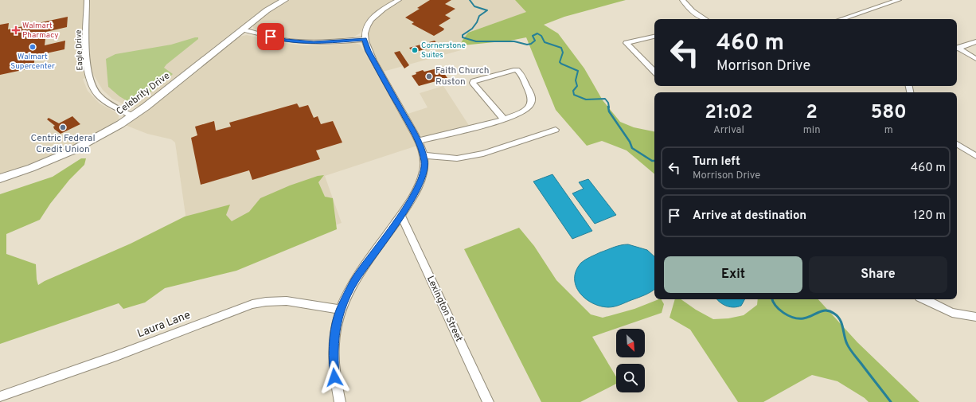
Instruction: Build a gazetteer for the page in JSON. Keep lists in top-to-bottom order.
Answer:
{
  "streets": {
    "street": [
      "Eagle Drive",
      "Celebrity Drive",
      "Lexington Street",
      "Laura Lane"
    ]
  },
  "crossings": [
    ["Eagle Drive", "Celebrity Drive"]
  ],
  "places": {
    "health": ["Walmart Pharmacy"],
    "other": [
      "Walmart Supercenter",
      "Cornerstone Suites",
      "Faith Church Ruston",
      "Centric Federal Credit Union"
    ]
  },
  "north": "bottom right",
  "page": {
    "turn": ["460 m", "Morrison Drive"],
    "eta": [
      "21:02",
      "Arrival",
      "2",
      "min",
      "580",
      "m"
    ],
    "list": [
      {
        "name": "Turn left",
        "note": "Morrison Drive",
        "value": "460 m"
      },
      {
        "name": "Arrive at destination",
        "value": "120 m"
      }
    ],
    "buttons": ["Exit", "Share"]
  }
}
